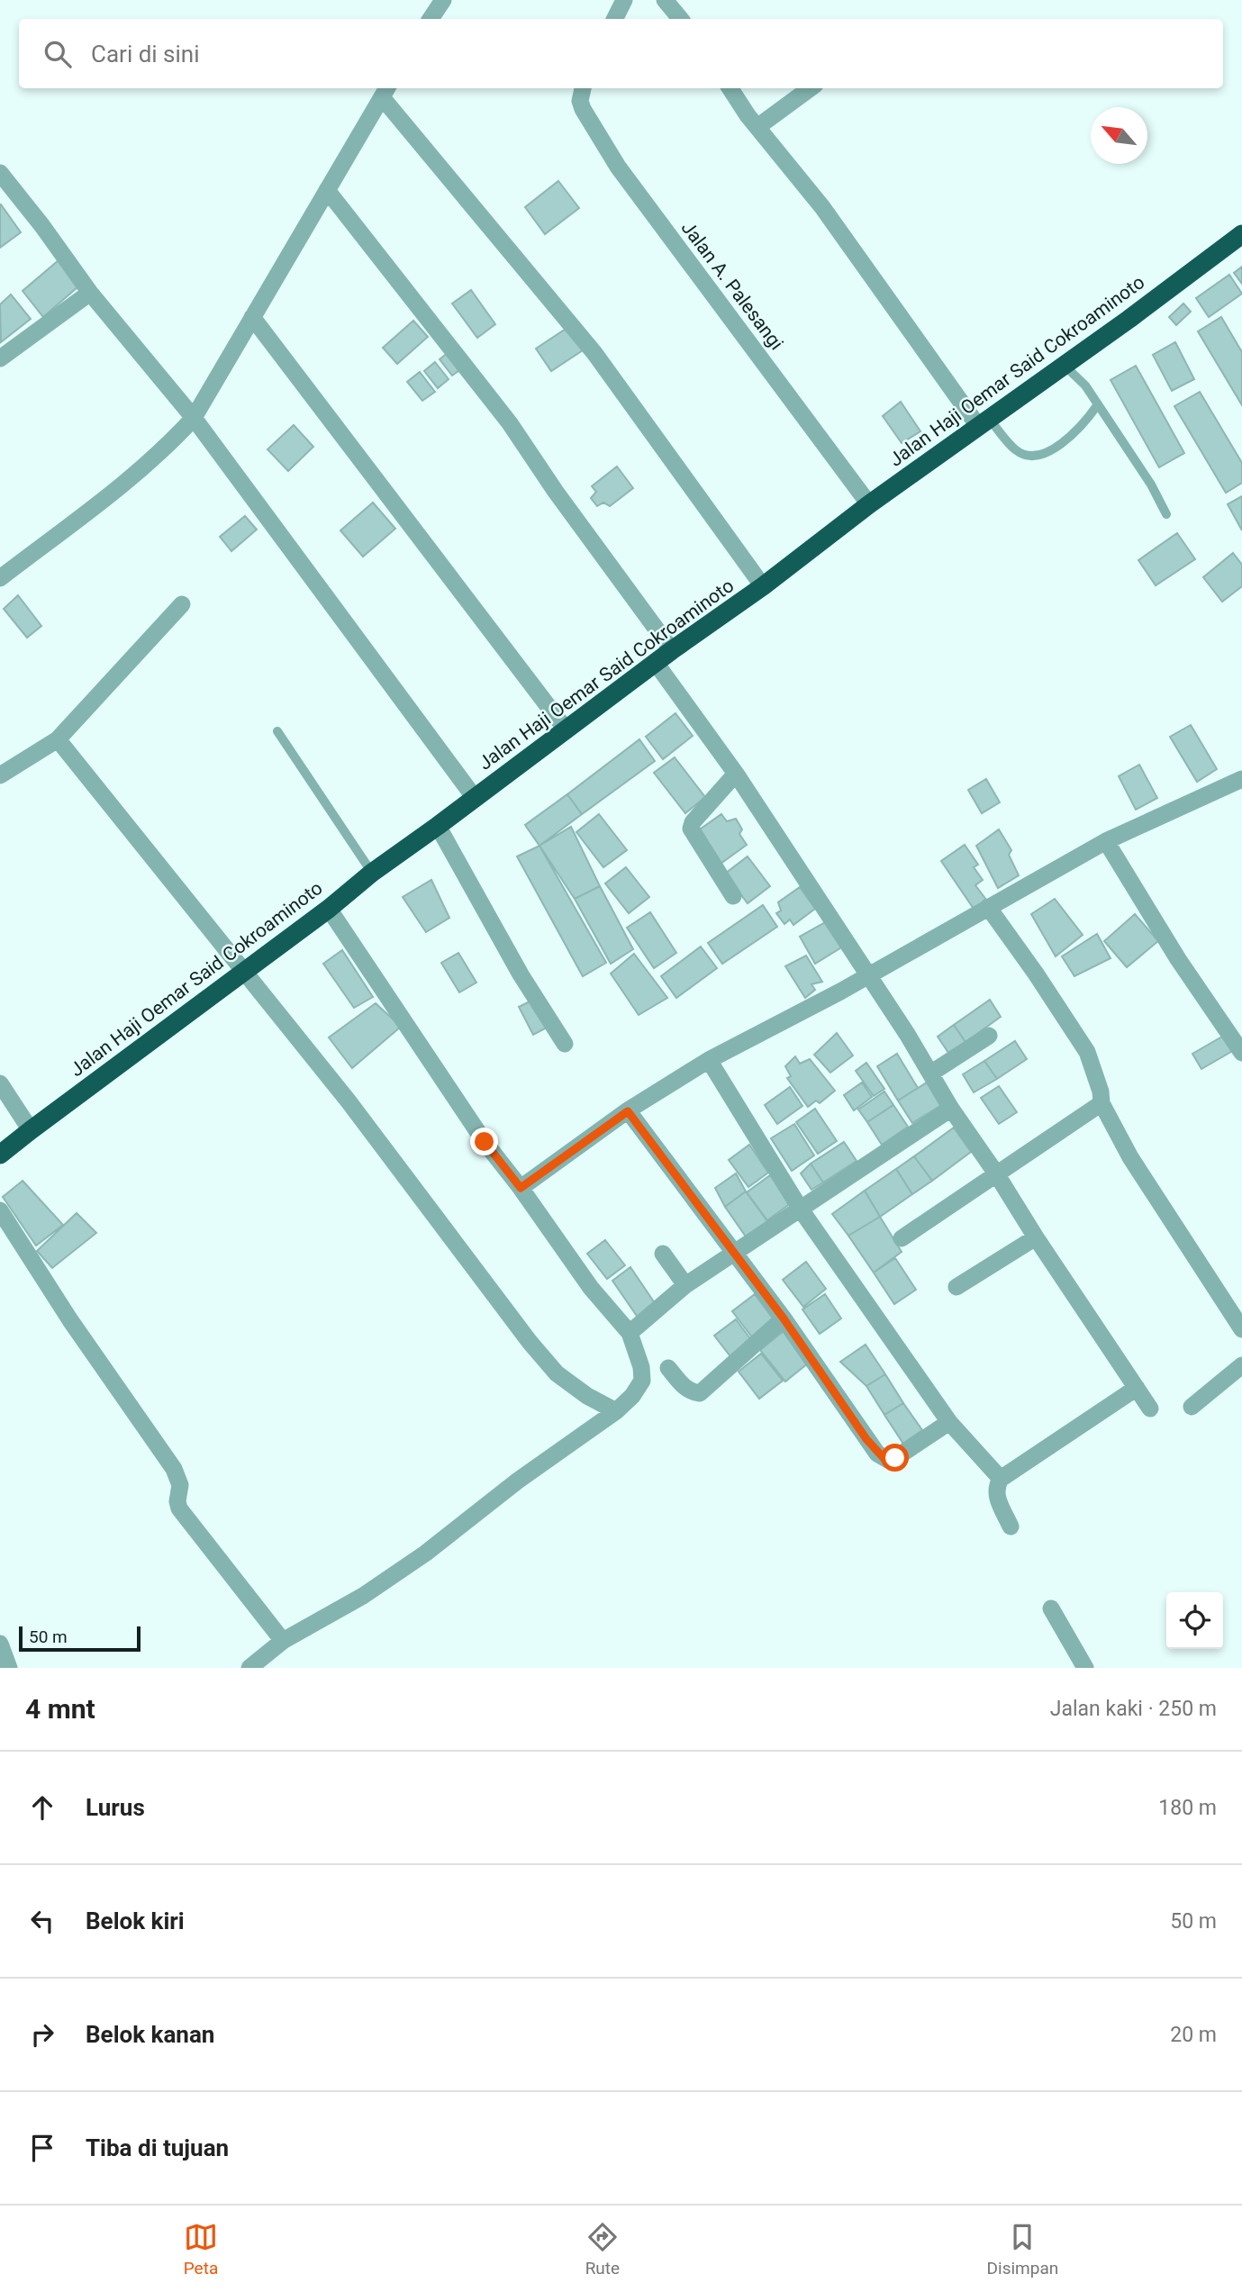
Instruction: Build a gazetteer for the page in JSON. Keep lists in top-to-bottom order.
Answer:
{
  "streets": {
    "highway": ["Jalan Haji Oemar Said Cokroaminoto"],
    "street": ["Jalan A. Palesangi"]
  },
  "crossings": [
    ["Jalan A. Palesangi", "Jalan Haji Oemar Said Cokroaminoto"]
  ],
  "scale_bar": "50 m",
  "north": "top left",
  "page": {
    "search": "Cari di sini",
    "scale": "50 m",
    "heading": ["4 mnt", "Jalan kaki · 250 m"],
    "list": [
      ["Lurus", "180 m"],
      ["Belok kiri", "50 m"],
      ["Belok kanan", "20 m"],
      "Tiba di tujuan"
    ],
    "nav": ["Peta", "Rute", "Disimpan"]
  }
}
